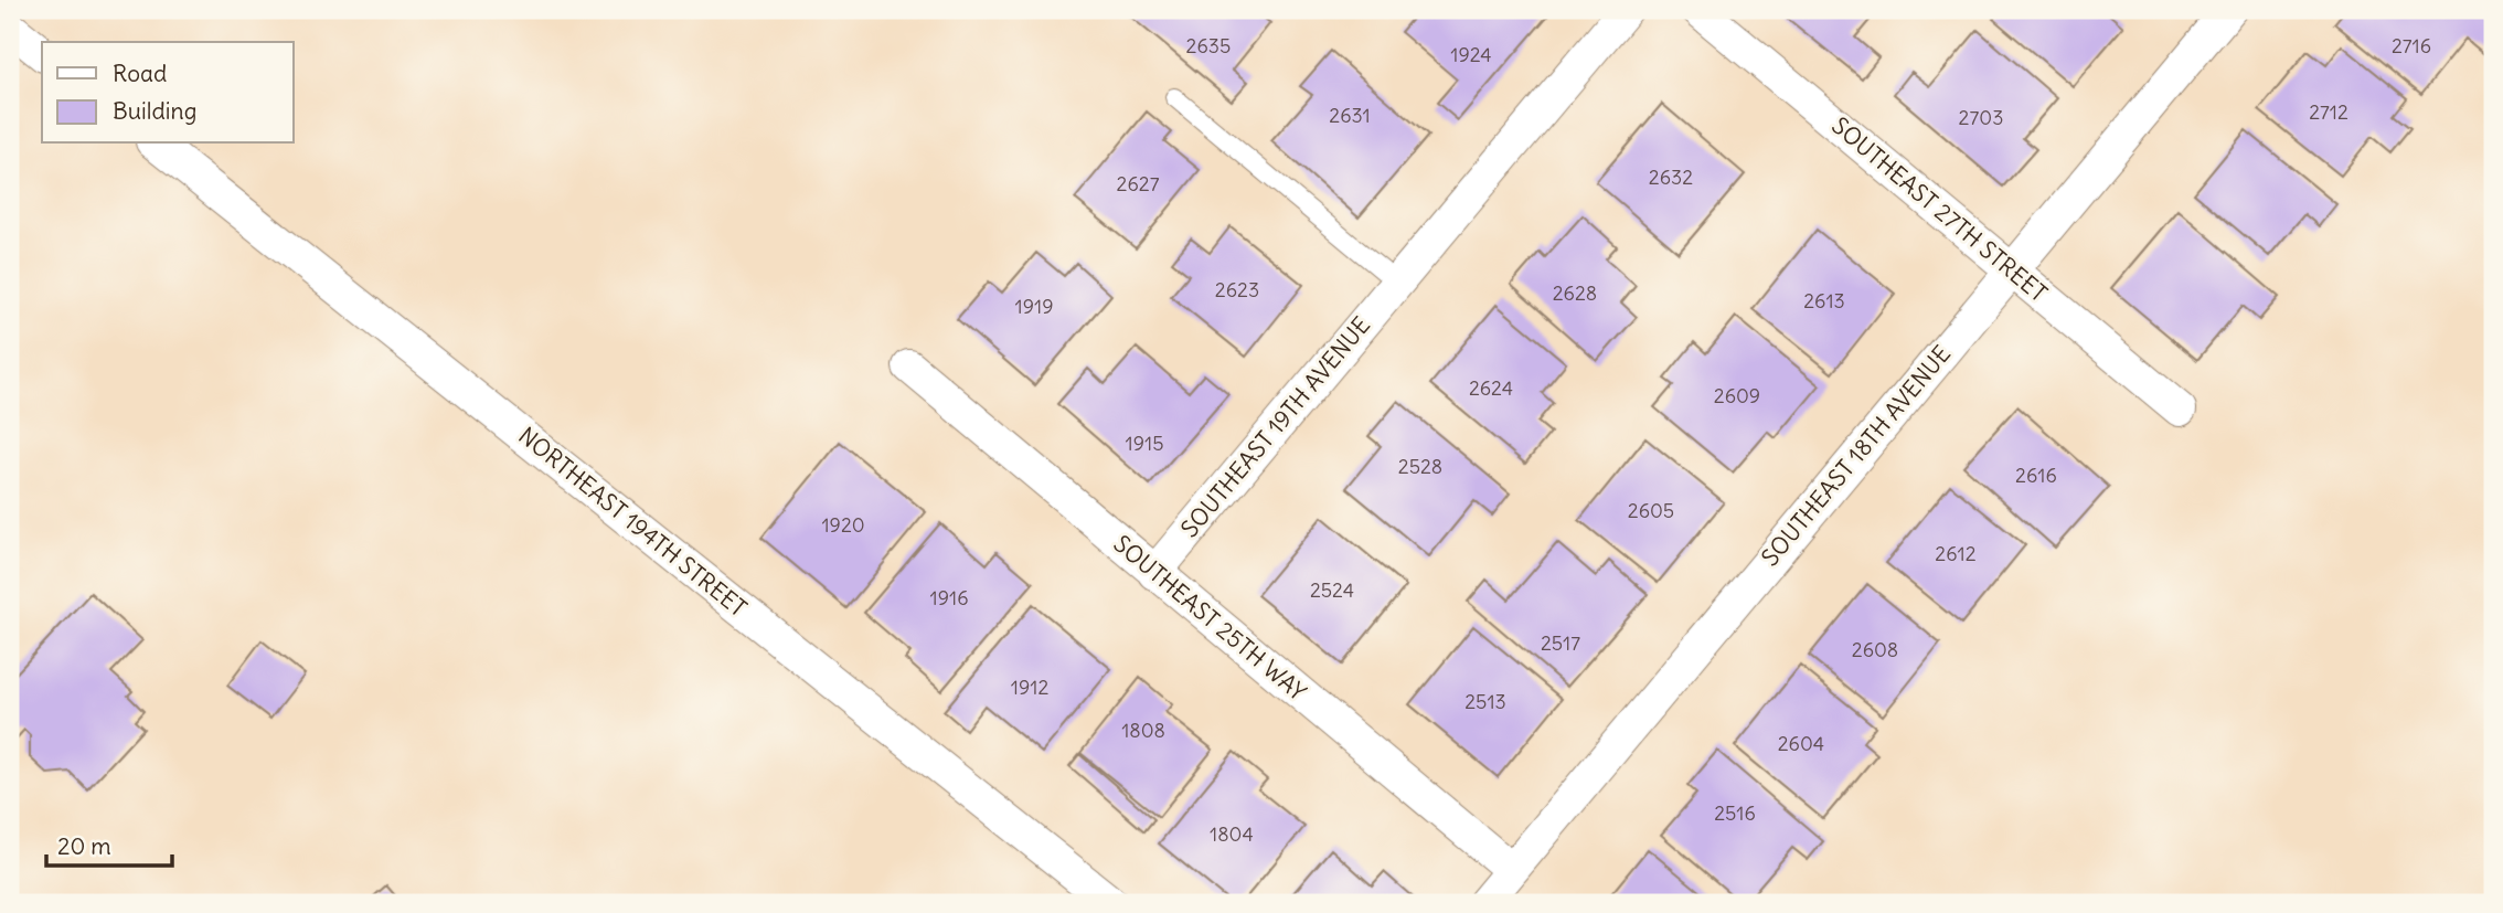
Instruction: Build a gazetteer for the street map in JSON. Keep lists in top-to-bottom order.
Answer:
{
  "streets": {
    "street": [
      "SOUTHEAST 27TH STREET",
      "SOUTHEAST 19TH AVENUE",
      "SOUTHEAST 18TH AVENUE",
      "NORTHEAST 194TH STREET",
      "SOUTHEAST 25TH WAY"
    ]
  },
  "crossings": [
    ["SOUTHEAST 27TH STREET", "SOUTHEAST 18TH AVENUE"],
    ["SOUTHEAST 19TH AVENUE", "SOUTHEAST 25TH WAY"],
    ["SOUTHEAST 18TH AVENUE", "SOUTHEAST 25TH WAY"]
  ],
  "house_numbers": [
    "2635",
    "2716",
    "1924",
    "2712",
    "2631",
    "2703",
    "2632",
    "2627",
    "2623",
    "2628",
    "2613",
    "1919",
    "2624",
    "2609",
    "1915",
    "2528",
    "2616",
    "2605",
    "1920",
    "2612",
    "2524",
    "1916",
    "2517",
    "2608",
    "1912",
    "2513",
    "1808",
    "2604",
    "2516",
    "1804"
  ],
  "legend": ["Road", "Building"],
  "scale_bar": "20 m"
}
